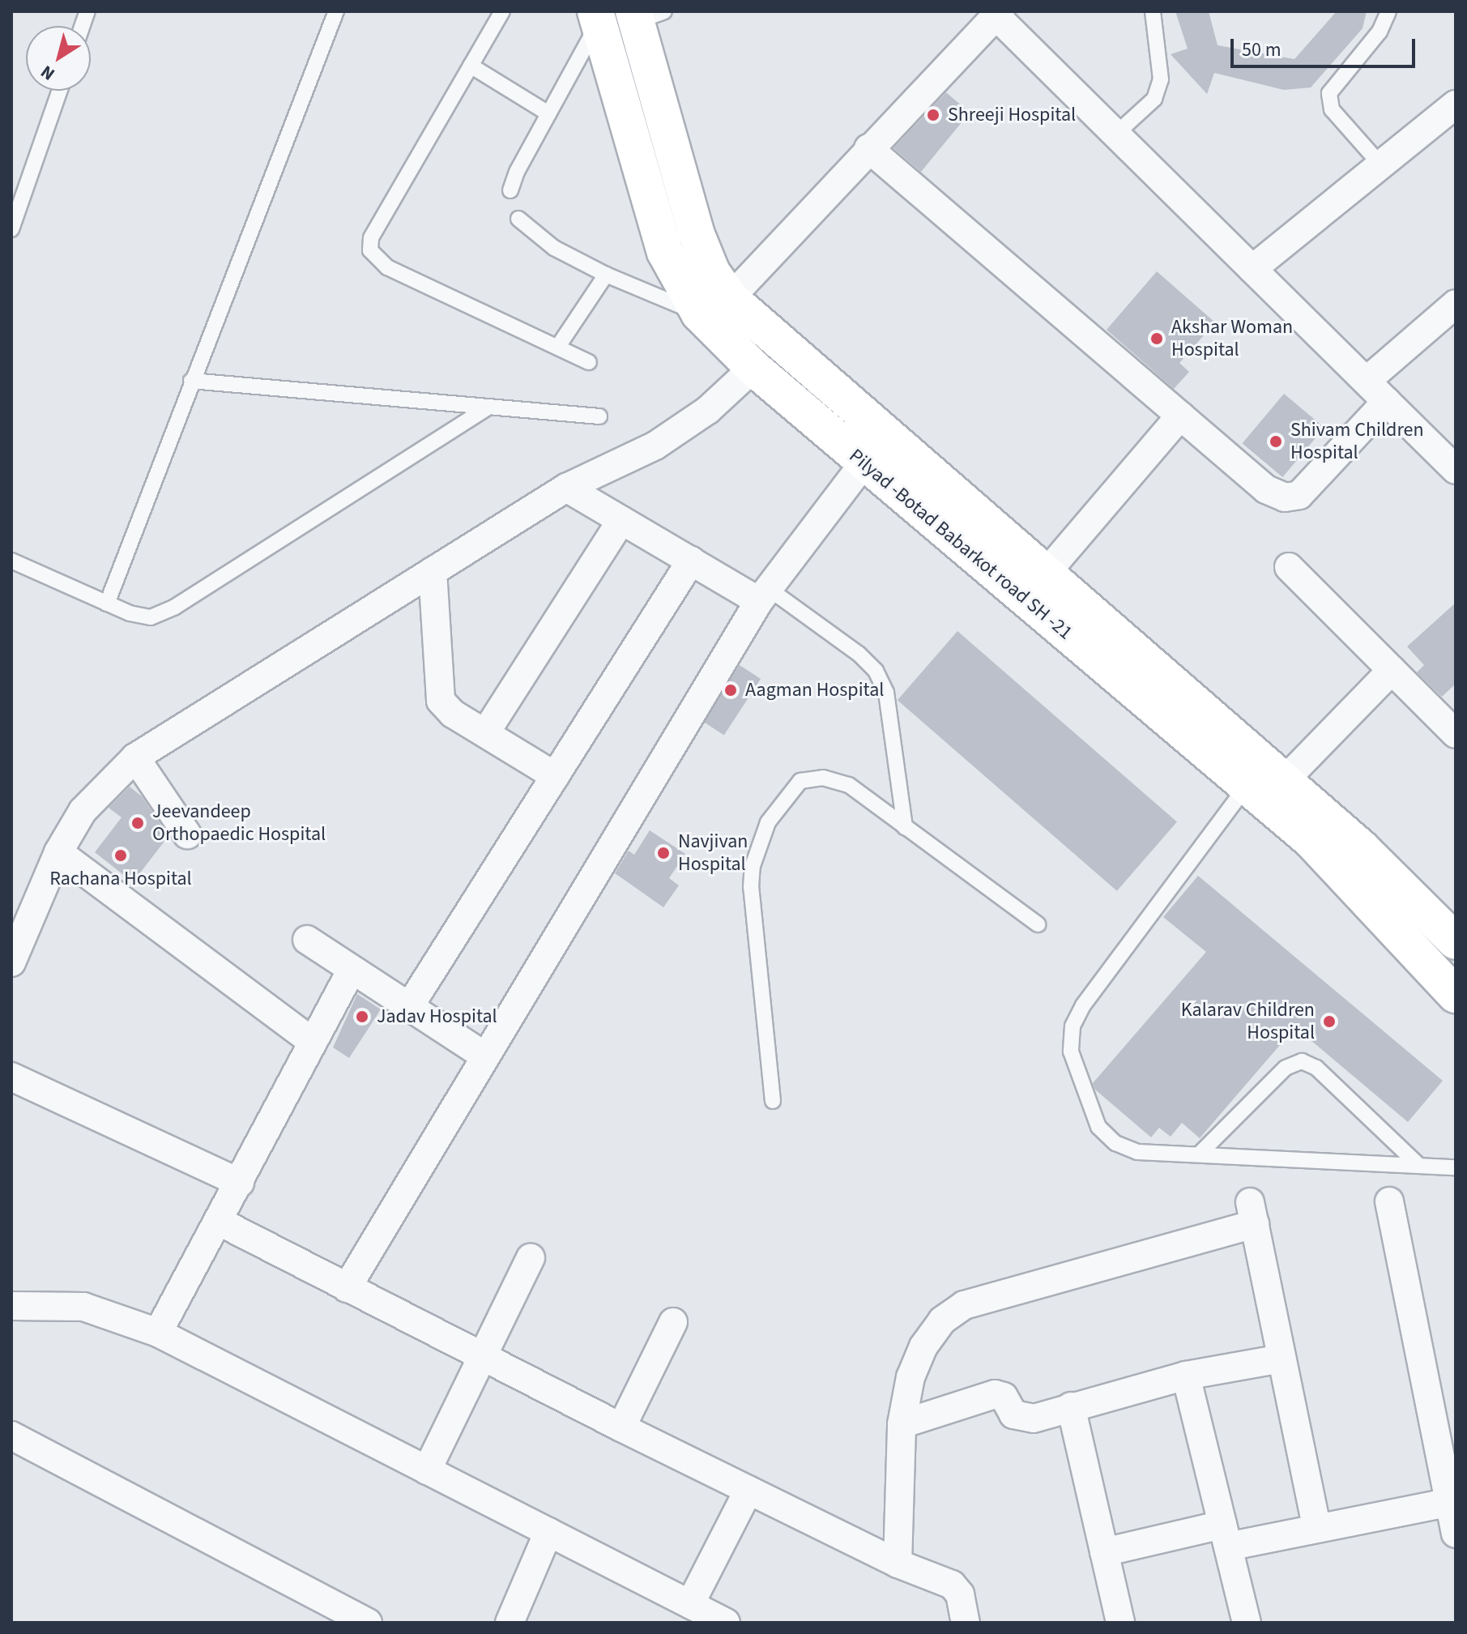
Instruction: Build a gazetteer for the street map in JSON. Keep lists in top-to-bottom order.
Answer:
{
  "streets": {
    "main road": ["Pilyad -Botad Babarkot road SH -21"]
  },
  "places": [
    "Shreeji Hospital",
    "Akshar Woman Hospital",
    "Shivam Children Hospital",
    "Aagman Hospital",
    "Jeevandeep Orthopaedic Hospital",
    "Navjivan Hospital",
    "Rachana Hospital",
    "Jadav Hospital",
    "Kalarav Children Hospital"
  ],
  "scale_bar": "50 m",
  "north": "bottom left"
}
